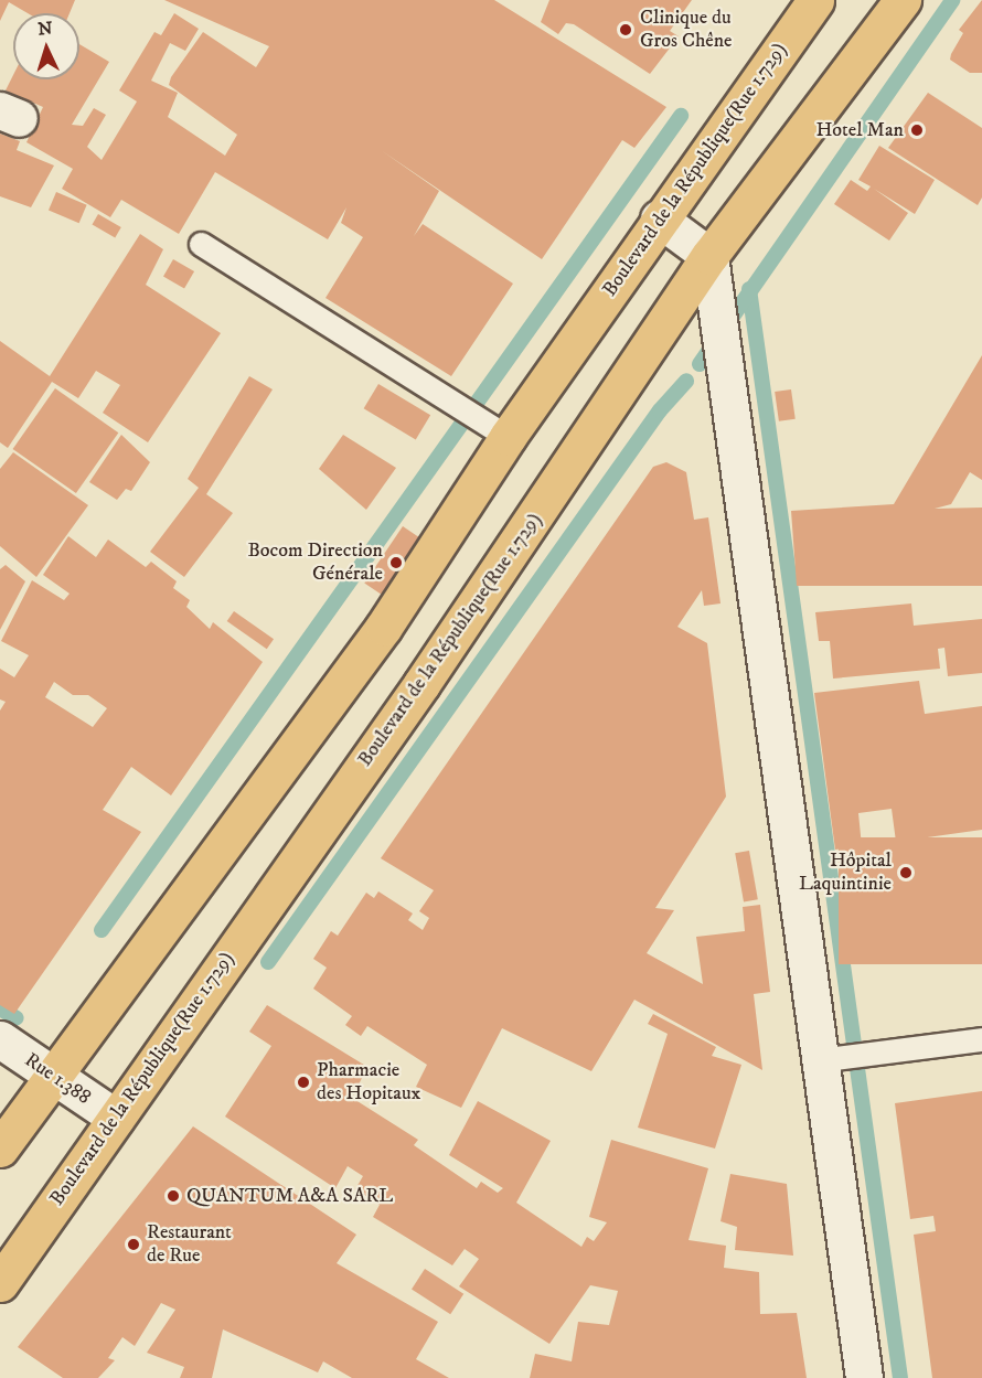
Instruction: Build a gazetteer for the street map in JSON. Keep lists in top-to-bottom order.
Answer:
{
  "streets": {
    "main road": ["Boulevard de la République(Rue 1.729)"],
    "street": ["Rue 1.388"]
  },
  "crossings": [
    ["Boulevard de la République(Rue 1.729)", "Rue 1.388"]
  ],
  "places": [
    "Clinique du Gros Chêne",
    "Hotel Man",
    "Bocom Direction Générale",
    "Hôpital Laquintinie",
    "Pharmacie des Hopitaux",
    "QUANTUM A&A SARL",
    "Restaurant de Rue"
  ],
  "north": "top"
}
